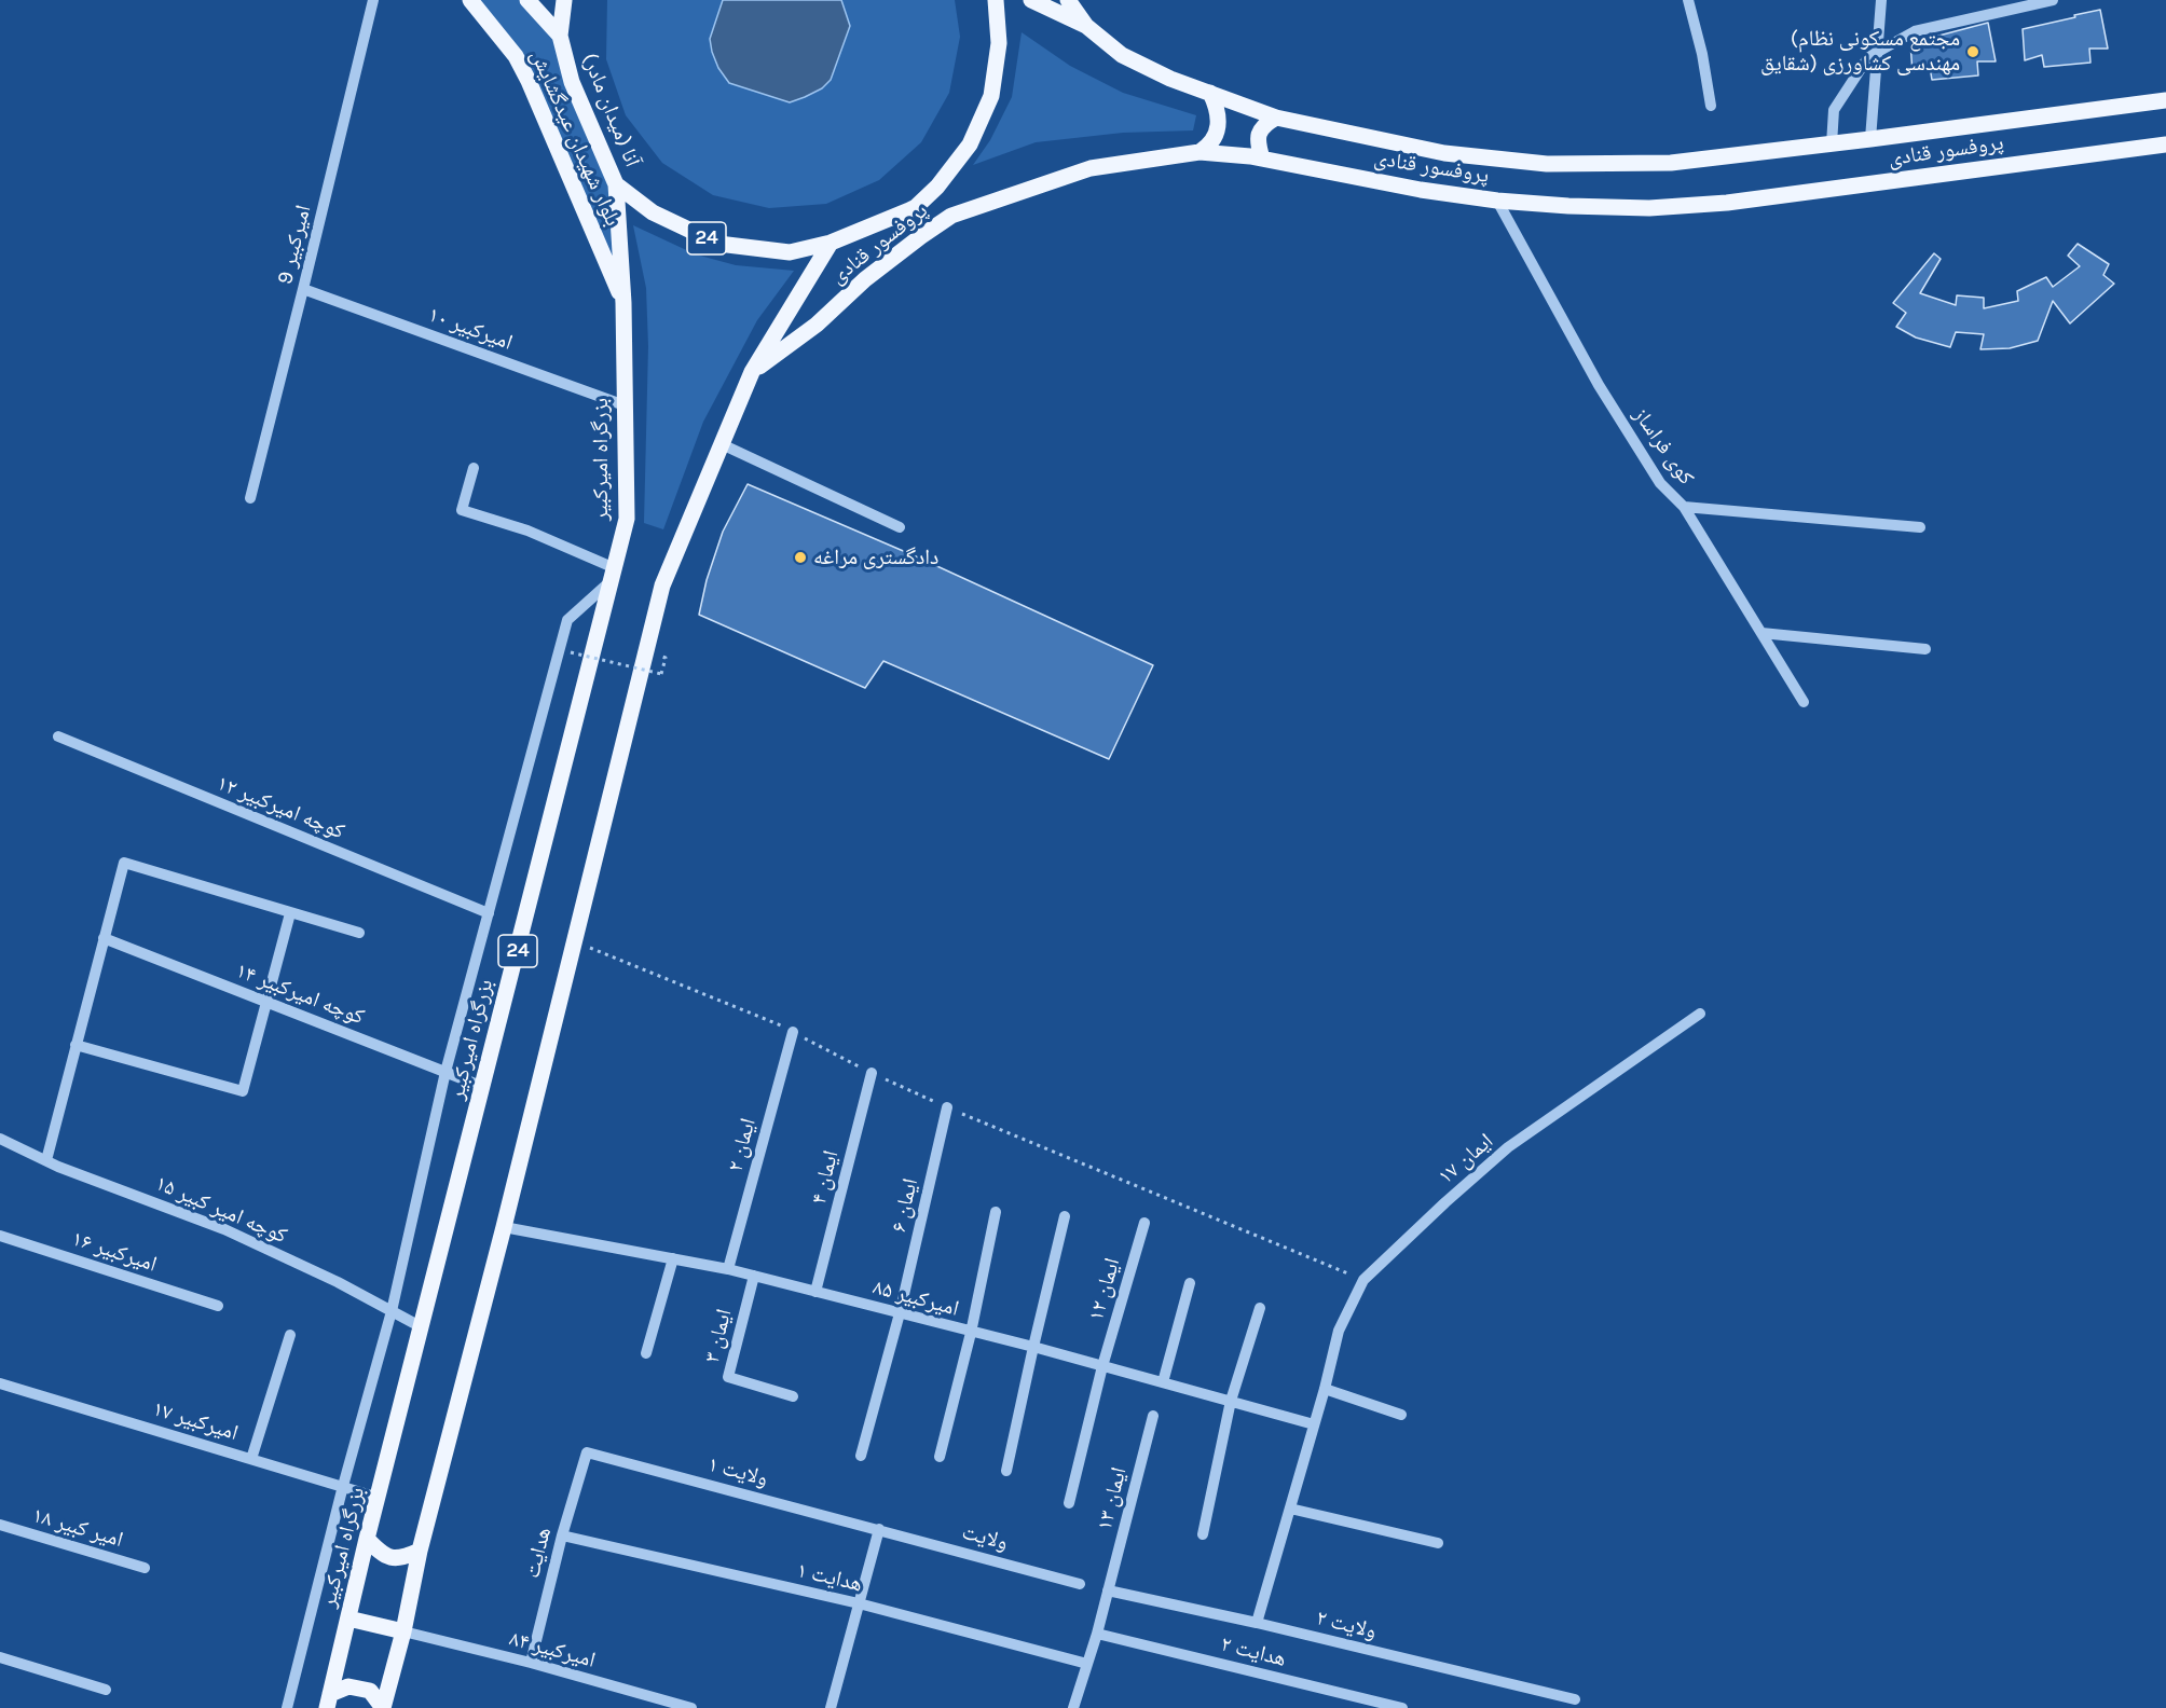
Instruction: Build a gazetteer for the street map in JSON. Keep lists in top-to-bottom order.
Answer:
{
  "streets": {
    "main road": [
      "آنا (میدان مادر)",
      "بلوار شهیدان عیدگشایش",
      "پروفسور قنادی",
      "24",
      "بزرگراه امیرکبیر"
    ],
    "street": [
      "امیرکبیر 9",
      "امیرکبیر ۱۰",
      "کوی فراساز",
      "کوچه امیرکبیر ۱۲",
      "کوچه امیرکبیر ۱۴",
      "ایمان ۲",
      "ایمان ۱۷",
      "ایمان ۴",
      "ایمان ۶",
      "کوچه امیر کبیر ۱۵",
      "امیرکبیر ۱۶",
      "ایمان ۱۲",
      "امیرکبیر ۸۵",
      "ایمان ۳",
      "امیرکبیر ۱۷",
      "ولایت ۱",
      "ایمان ۱۳",
      "امیر کبیر ۱۸",
      "ولایت",
      "هدایت",
      "هدایت ۱",
      "ولایت ۲",
      "امیرکبیر ۸۴",
      "هدایت ۲"
    ]
  },
  "crossings": [
    ["آنا (میدان مادر)", "24"],
    ["آنا (میدان مادر)", "بزرگراه امیرکبیر"],
    ["بلوار شهیدان عیدگشایش", "بزرگراه امیرکبیر"],
    ["پروفسور قنادی", "24"],
    ["پروفسور قنادی", "کوی فراساز"],
    ["24", "امیرکبیر ۸۵"],
    ["24", "امیرکبیر ۸۴"],
    ["امیرکبیر 9", "امیرکبیر ۱۰"],
    ["امیرکبیر ۱۰", "بزرگراه امیرکبیر"],
    ["بزرگراه امیرکبیر", "کوچه امیرکبیر ۱۴"],
    ["بزرگراه امیرکبیر", "کوچه امیر کبیر ۱۵"],
    ["بزرگراه امیرکبیر", "امیرکبیر ۱۷"],
    ["ایمان ۲", "امیرکبیر ۸۵"],
    ["ایمان ۱۷", "امیرکبیر ۸۵"],
    ["ایمان ۱۷", "ولایت ۲"],
    ["ایمان ۴", "امیرکبیر ۸۵"],
    ["ایمان ۶", "امیرکبیر ۸۵"],
    ["ایمان ۱۲", "امیرکبیر ۸۵"],
    ["امیرکبیر ۸۵", "ایمان ۳"],
    ["ولایت ۱", "ولایت"],
    ["ولایت ۱", "هدایت"],
    ["ایمان ۱۳", "هدایت ۱"],
    ["ایمان ۱۳", "ولایت ۲"],
    ["ایمان ۱۳", "هدایت ۲"],
    ["هدایت", "هدایت ۱"],
    ["هدایت", "امیرکبیر ۸۴"]
  ],
  "places": ["(مجتمع مسکونی نظام مهندسی کشاورزی (شقایق", "دادگستری مراغه"]
}
